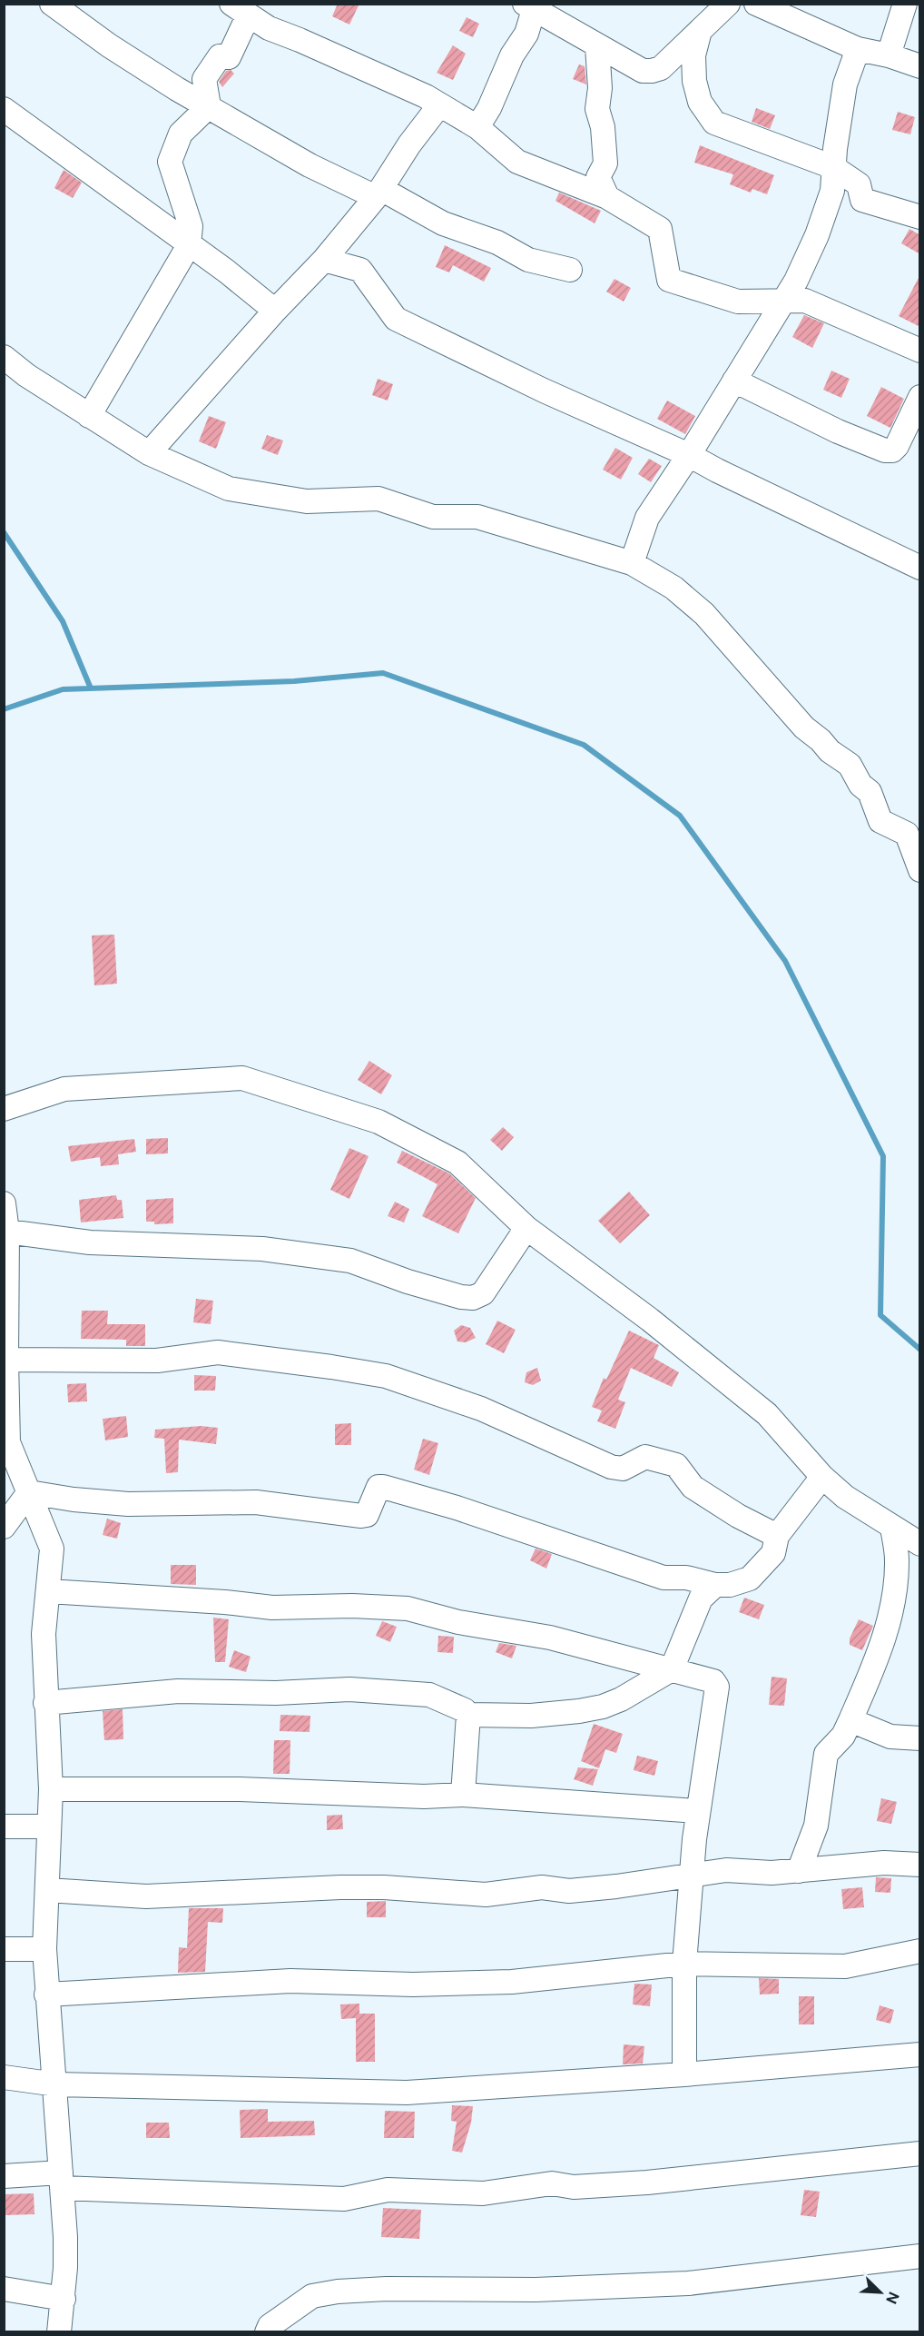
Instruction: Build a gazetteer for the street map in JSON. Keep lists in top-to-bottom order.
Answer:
{
  "north": "bottom right"
}
